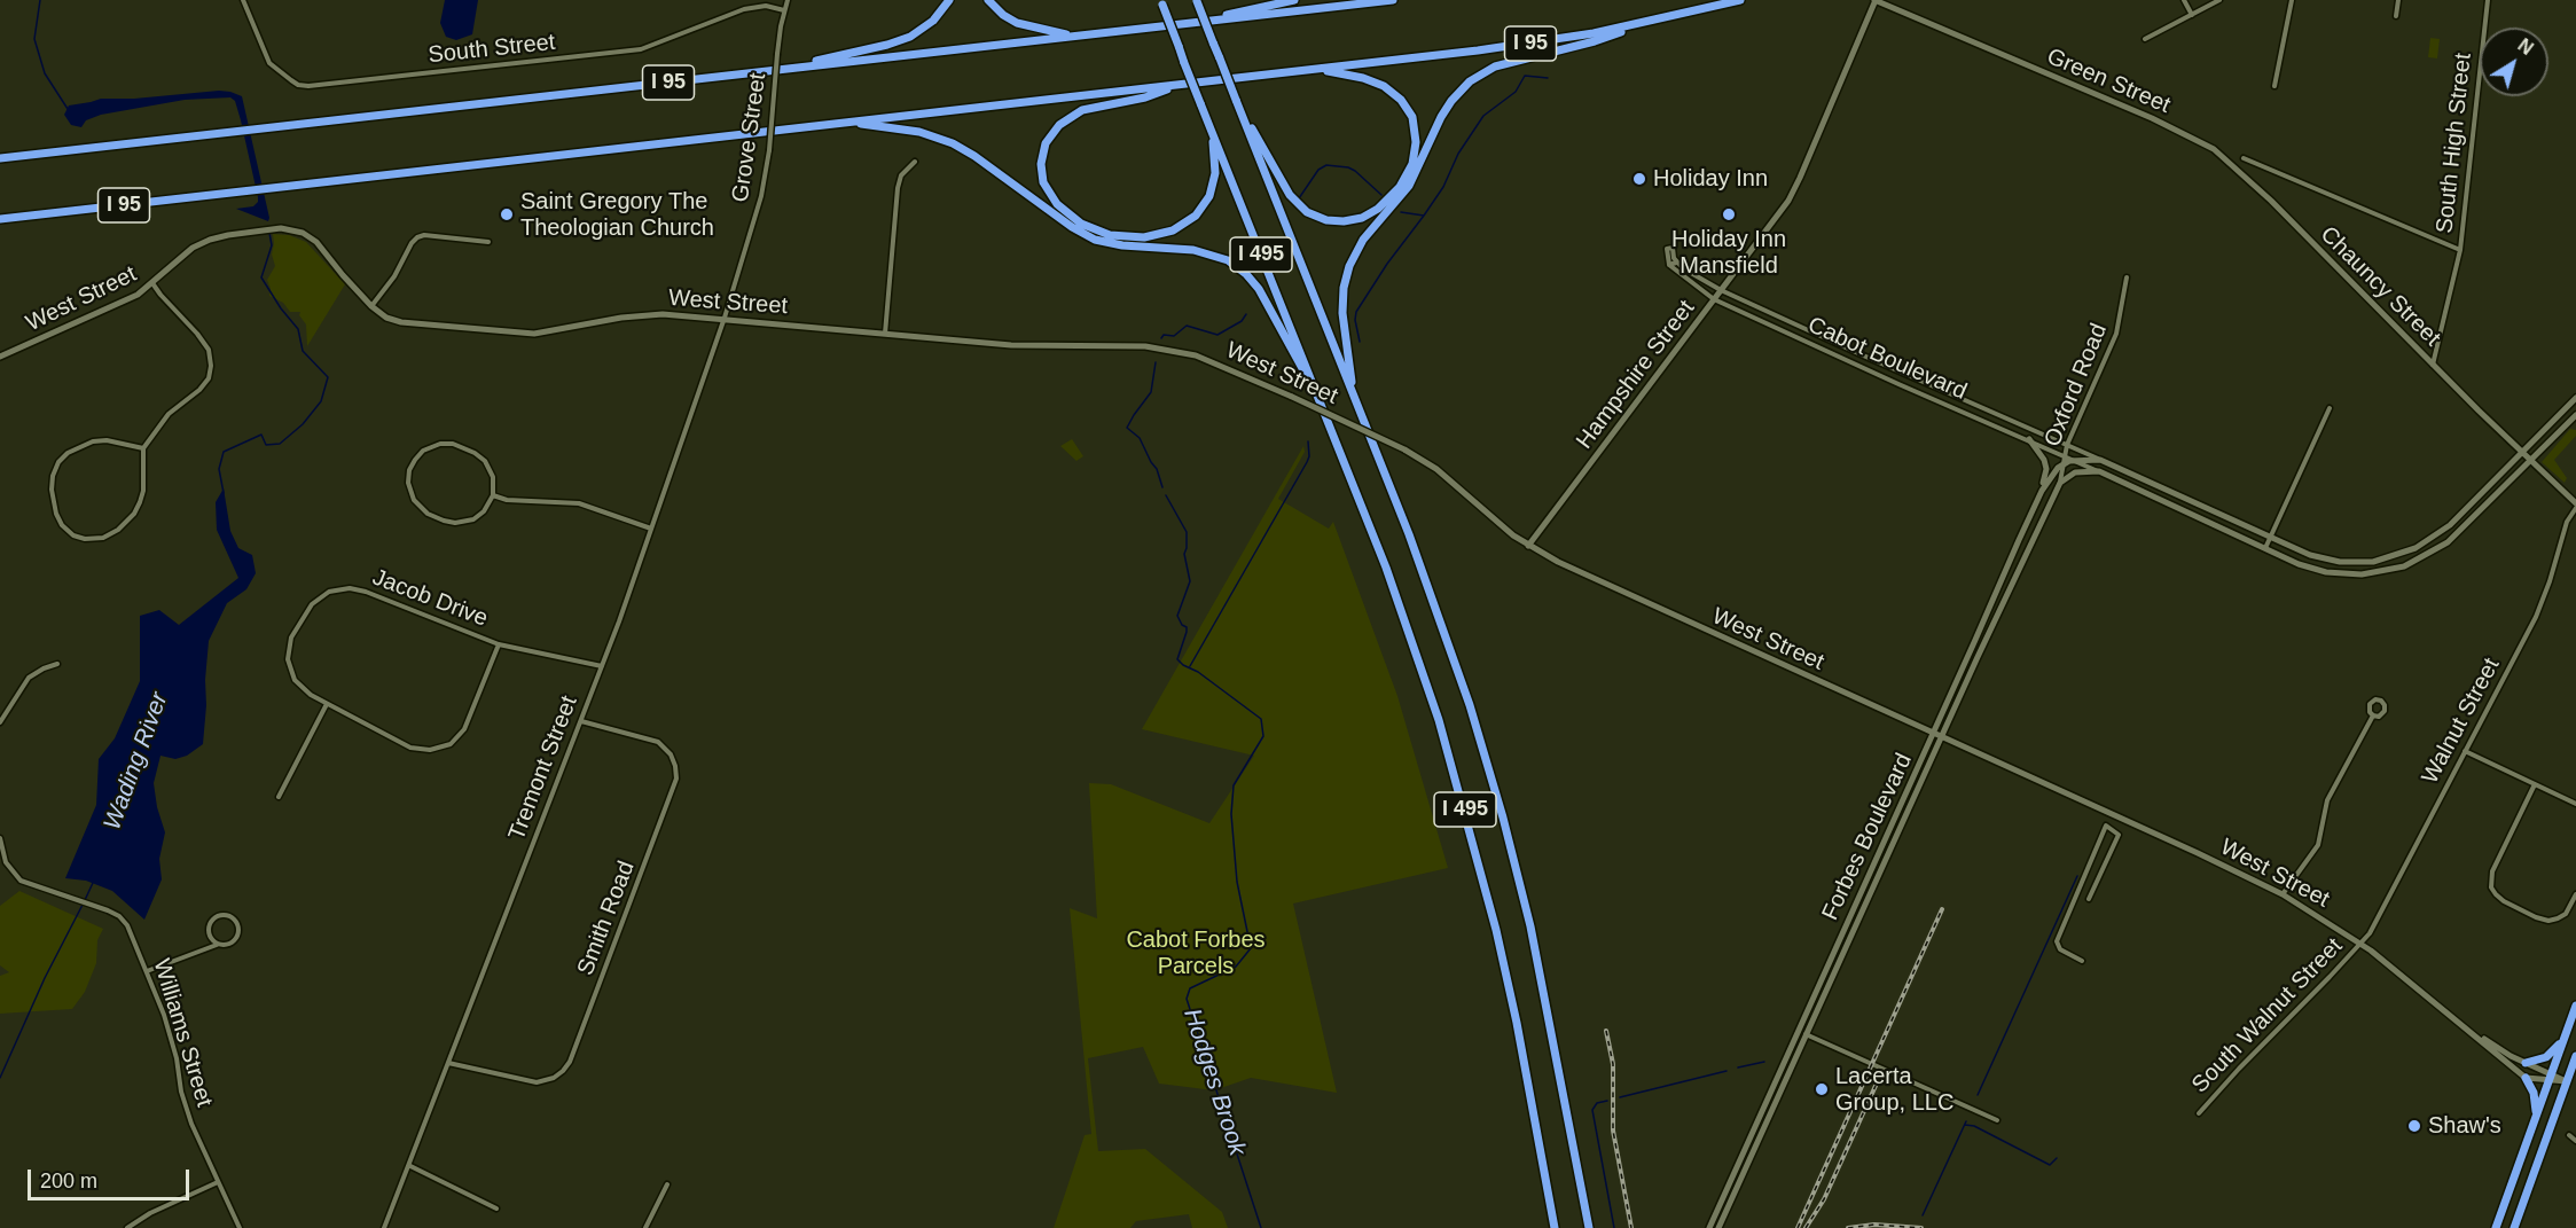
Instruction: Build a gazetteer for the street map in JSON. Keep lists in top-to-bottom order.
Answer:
{
  "streets": {
    "highway": ["I 95", "I 495"],
    "street": [
      "South Street",
      "Green Street",
      "Grove Street",
      "South High Street",
      "Chauncy Street",
      "West Street",
      "Cabot Boulevard",
      "Hampshire Street",
      "Oxford Road",
      "Jacob Drive",
      "Walnut Street",
      "Tremont Street",
      "Forbes Boulevard",
      "Smith Road",
      "South Walnut Street",
      "Williams Street"
    ]
  },
  "crossings": [
    ["South Street", "Grove Street"],
    ["Green Street", "Chauncy Street"],
    ["Green Street", "Hampshire Street"],
    ["Grove Street", "West Street"],
    ["Grove Street", "Tremont Street"],
    ["South High Street", "Chauncy Street"],
    ["Chauncy Street", "Walnut Street"],
    ["West Street", "Hampshire Street"],
    ["West Street", "Walnut Street"],
    ["West Street", "Tremont Street"],
    ["West Street", "Forbes Boulevard"],
    ["West Street", "South Walnut Street"],
    ["Cabot Boulevard", "Hampshire Street"],
    ["Cabot Boulevard", "Oxford Road"],
    ["Oxford Road", "Forbes Boulevard"],
    ["Jacob Drive", "Tremont Street"],
    ["Walnut Street", "South Walnut Street"],
    ["Tremont Street", "Smith Road"]
  ],
  "water": ["Wading River", "Hodges Brook"],
  "parks": ["Cabot Forbes Parcels"],
  "places": [
    "Holiday Inn",
    "Saint Gregory The Theologian Church",
    "Holiday Inn Mansfield",
    "Lacerta Group, LLC",
    "Shaw's"
  ],
  "scale_bar": "200 m",
  "north": "top right"
}
